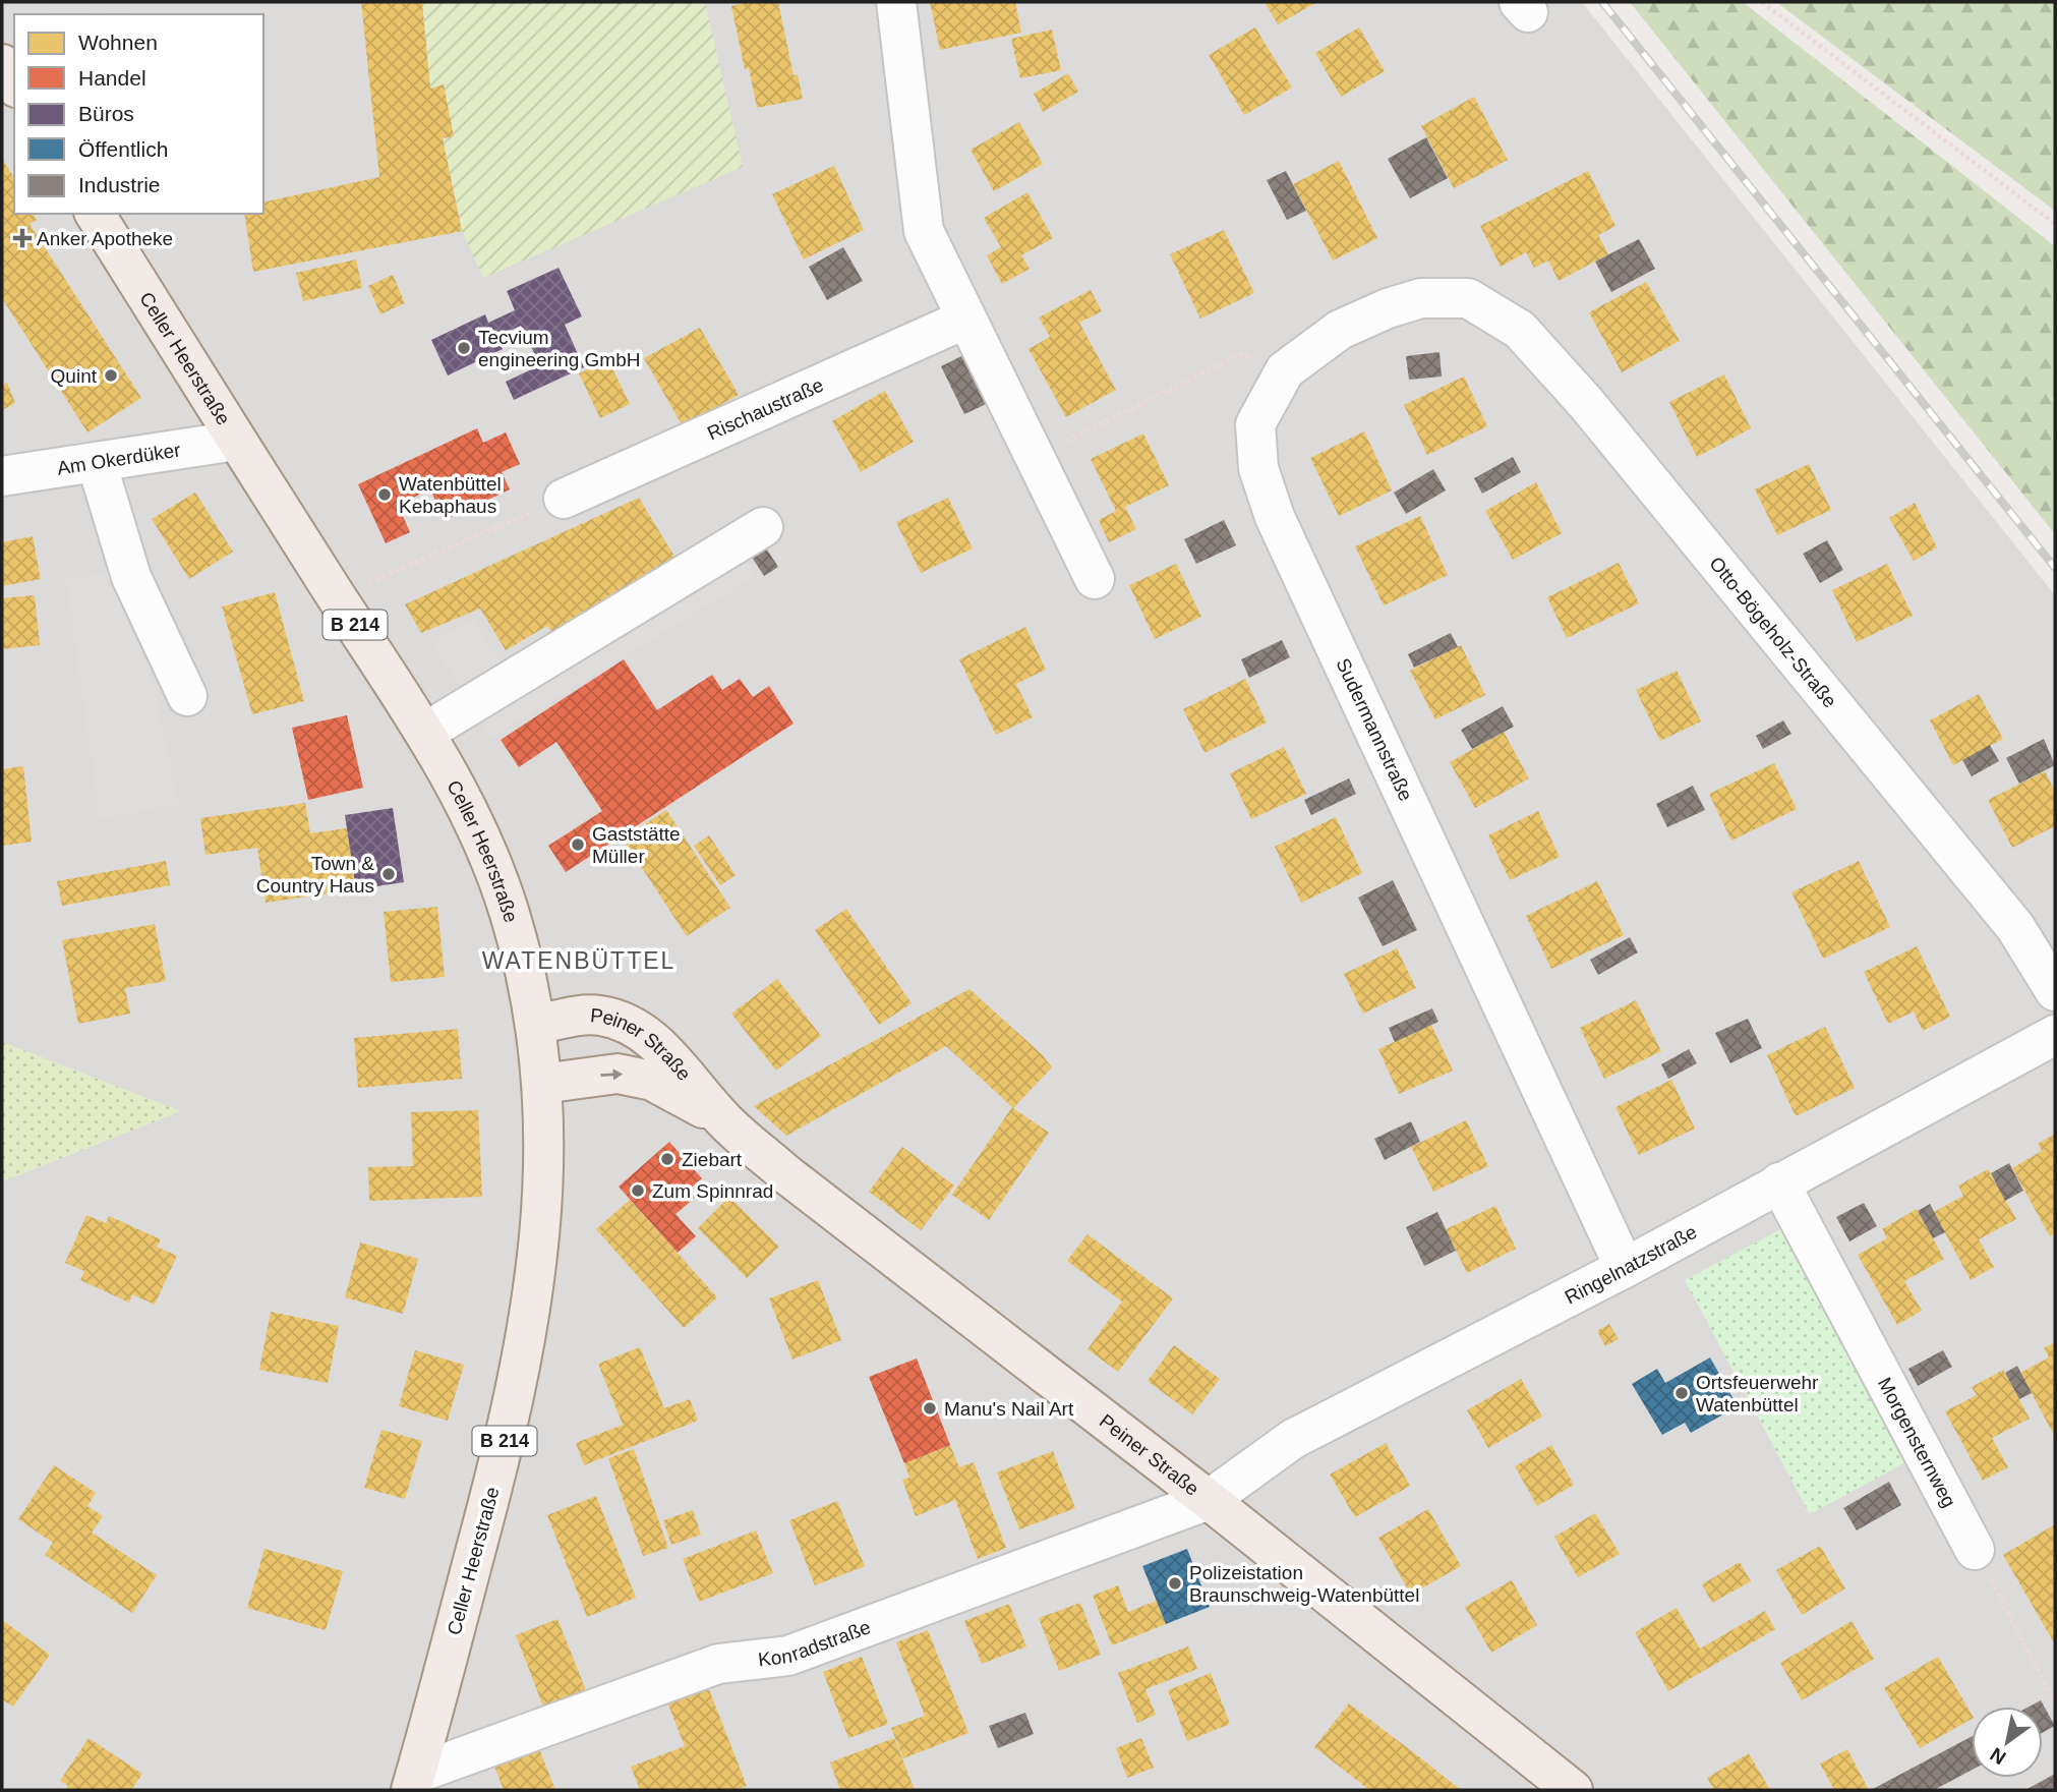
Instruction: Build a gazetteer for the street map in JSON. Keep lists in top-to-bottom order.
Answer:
{
  "streets": {
    "main road": ["Celler Heerstraße", "B 214", "Peiner Straße"],
    "street": [
      "Rischaustraße",
      "Am Okerdüker",
      "Otto-Bögeholz-Straße",
      "Sudermannstraße",
      "Ringelnatzstraße",
      "Morgensternweg",
      "Konradstraße"
    ]
  },
  "crossings": [
    ["Celler Heerstraße", "Am Okerdüker"],
    ["Celler Heerstraße", "Peiner Straße"],
    ["Celler Heerstraße", "Konradstraße"],
    ["Otto-Bögeholz-Straße", "Sudermannstraße"],
    ["Sudermannstraße", "Ringelnatzstraße"],
    ["Peiner Straße", "Ringelnatzstraße"],
    ["Peiner Straße", "Konradstraße"],
    ["Ringelnatzstraße", "Morgensternweg"],
    ["Ringelnatzstraße", "Konradstraße"]
  ],
  "districts": ["WATENBÜTTEL"],
  "places": {
    "health": ["Anker Apotheke"],
    "other": [
      "Tecvium engineering GmbH",
      "Quint",
      "Watenbüttel Kebaphaus",
      "Gaststätte Müller",
      "Town & Country Haus",
      "Ziebart",
      "Zum Spinnrad",
      "Ortsfeuerwehr Watenbüttel",
      "Manu's Nail Art",
      "Polizeistation Braunschweig-Watenbüttel"
    ]
  },
  "legend": [
    "Wohnen",
    "Handel",
    "Büros",
    "Öffentlich",
    "Industrie"
  ],
  "north": "bottom left"
}
